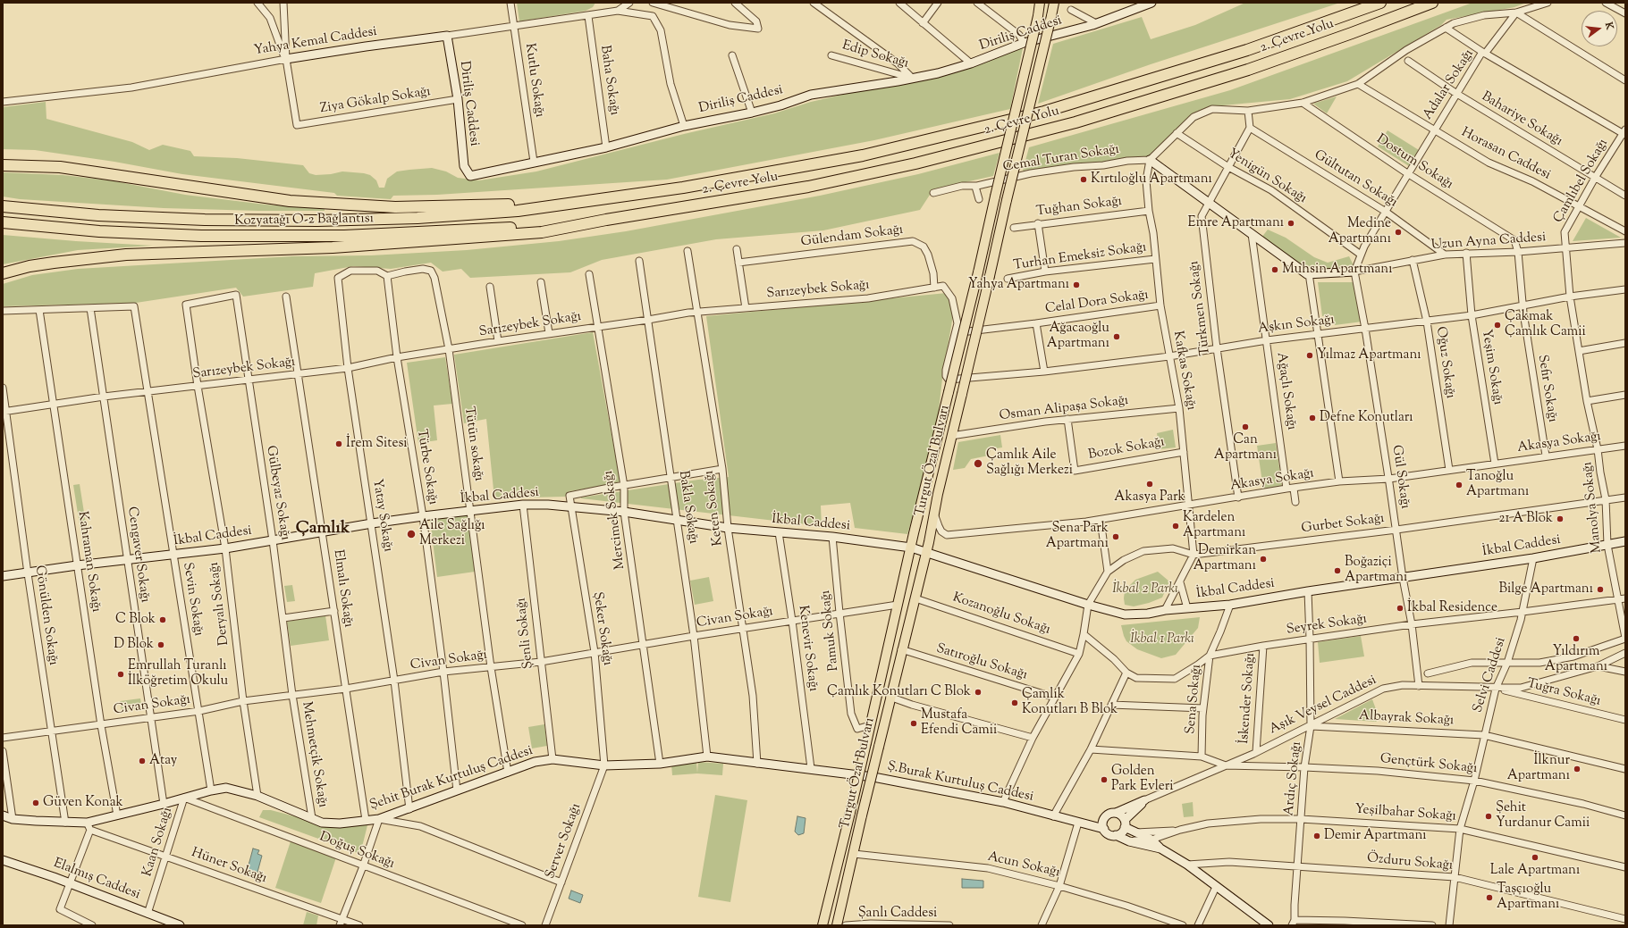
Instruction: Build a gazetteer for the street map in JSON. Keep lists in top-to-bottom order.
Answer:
{
  "streets": {
    "highway": ["2. Çevre Yolu", "Kozyatağı O-2 Bağlantısı"],
    "main road": ["Turgut Özal Bulvarı"],
    "street": [
      "Diriliş Caddesi",
      "Yahya Kemal Caddesi",
      "Edip Sokağı",
      "Kutlu Sokağı",
      "Baha Sokağı",
      "Adalar Sokağı",
      "Ziya Gökalp Sokağı",
      "Bahariye Sokağı",
      "Horasan Caddesi",
      "Cemal Turan Sokağı",
      "Dostum Sokağı",
      "Yenigün Sokağı",
      "Gültutan Sokağı",
      "Çamlıbel Sokağı",
      "Tuğhan Sokağı",
      "Gülendam Sokağı",
      "Uzun Ayna Caddesi",
      "Turhan Emeksiz Sokağı",
      "Sarızeybek Sokağı",
      "Celal Dora Sokağı",
      "Türkmen Sokağı",
      "Aşkın Sokağı",
      "Oğuz Sokağı",
      "Yeşim Sokağı",
      "Kafkas Sokağı",
      "Sefir Sokağı",
      "Ağaçlı Sokağı",
      "Osman Alipaşa Sokağı",
      "Akasya Sokağı",
      "Tütün sokağı",
      "Bozok Sokağı",
      "Türbe Sokağı",
      "Gül Sokağı",
      "Gülbeyaz Sokağı",
      "İkbal Caddesi",
      "Bakla Sokağı",
      "Manolya Sokağı",
      "Keten Sokağı",
      "Yatay Sokağı",
      "Mercimek Sokağı",
      "Gurbet Sokağı",
      "Cengaver Sokağı",
      "Kahraman Sokağı",
      "Elmalı Sokağı",
      "Sevin Sokağı",
      "Deryalı Sokağı",
      "Kozanoğlu Sokağı",
      "Gönülden Sokağı",
      "Civan Sokağı",
      "Seyrek Sokağı",
      "Şeker Sokağı",
      "Pamuk Sokağı",
      "Şenli Sokağı",
      "Kenevir Sokağı",
      "Satıroğlu Sokağı",
      "Selvi Caddesi",
      "Tuğra Sokağı",
      "İskender Sokağı",
      "Sena Sokağı",
      "Aşık Veysel Caddesi",
      "Albayrak Sokağı",
      "Mehmetçik Sokağı",
      "Gençtürk Sokağı",
      "Şehit Burak Kurtuluş Caddesi",
      "Ardıç Sokağı",
      "Ş.Burak Kurtuluş Caddesi",
      "Yeşilbahar Sokağı",
      "Server Sokağı",
      "Kaan Sokağı",
      "Doğuş Sokağı",
      "Özduru Sokağı",
      "Acun Sokağı",
      "Hüner Sokağı",
      "Elalmış Caddesi",
      "Şanlı Caddesi"
    ]
  },
  "crossings": [
    ["Diriliş Caddesi", "Yahya Kemal Caddesi"],
    ["Diriliş Caddesi", "Edip Sokağı"],
    ["Diriliş Caddesi", "Kutlu Sokağı"],
    ["Diriliş Caddesi", "Baha Sokağı"],
    ["Diriliş Caddesi", "Ziya Gökalp Sokağı"],
    ["2. Çevre Yolu", "Kozyatağı O-2 Bağlantısı"],
    ["Yahya Kemal Caddesi", "Kutlu Sokağı"],
    ["Yahya Kemal Caddesi", "Baha Sokağı"],
    ["Yahya Kemal Caddesi", "Ziya Gökalp Sokağı"],
    ["Adalar Sokağı", "Bahariye Sokağı"],
    ["Adalar Sokağı", "Horasan Caddesi"],
    ["Adalar Sokağı", "Dostum Sokağı"],
    ["Adalar Sokağı", "Yenigün Sokağı"],
    ["Adalar Sokağı", "Gültutan Sokağı"],
    ["Adalar Sokağı", "Çamlıbel Sokağı"],
    ["Adalar Sokağı", "Uzun Ayna Caddesi"],
    ["Adalar Sokağı", "Gül Sokağı"],
    ["Bahariye Sokağı", "Çamlıbel Sokağı"],
    ["Horasan Caddesi", "Çamlıbel Sokağı"],
    ["Cemal Turan Sokağı", "Kafkas Sokağı"],
    ["Dostum Sokağı", "Sefir Sokağı"],
    ["Yenigün Sokağı", "Türkmen Sokağı"],
    ["Gültutan Sokağı", "Uzun Ayna Caddesi"],
    ["Gültutan Sokağı", "Türkmen Sokağı"],
    ["Çamlıbel Sokağı", "Uzun Ayna Caddesi"],
    ["Çamlıbel Sokağı", "Manolya Sokağı"],
    ["Tuğhan Sokağı", "Kafkas Sokağı"],
    ["Gülendam Sokağı", "Sarızeybek Sokağı"],
    ["Uzun Ayna Caddesi", "Oğuz Sokağı"],
    ["Uzun Ayna Caddesi", "Yeşim Sokağı"],
    ["Uzun Ayna Caddesi", "Sefir Sokağı"],
    ["Uzun Ayna Caddesi", "Gül Sokağı"],
    ["Uzun Ayna Caddesi", "Manolya Sokağı"],
    ["Turhan Emeksiz Sokağı", "Kafkas Sokağı"],
    ["Sarızeybek Sokağı", "Tütün sokağı"],
    ["Sarızeybek Sokağı", "Türbe Sokağı"],
    ["Sarızeybek Sokağı", "Gülbeyaz Sokağı"],
    ["Sarızeybek Sokağı", "Bakla Sokağı"],
    ["Sarızeybek Sokağı", "Keten Sokağı"],
    ["Sarızeybek Sokağı", "Yatay Sokağı"],
    ["Sarızeybek Sokağı", "Mercimek Sokağı"],
    ["Sarızeybek Sokağı", "Cengaver Sokağı"],
    ["Sarızeybek Sokağı", "Kahraman Sokağı"],
    ["Sarızeybek Sokağı", "Elmalı Sokağı"],
    ["Sarızeybek Sokağı", "Sevin Sokağı"],
    ["Sarızeybek Sokağı", "Deryalı Sokağı"],
    ["Sarızeybek Sokağı", "Gönülden Sokağı"],
    ["Celal Dora Sokağı", "Aşkın Sokağı"],
    ["Celal Dora Sokağı", "Kafkas Sokağı"],
    ["Türkmen Sokağı", "Aşkın Sokağı"],
    ["Türkmen Sokağı", "Akasya Sokağı"],
    ["Aşkın Sokağı", "Oğuz Sokağı"],
    ["Aşkın Sokağı", "Yeşim Sokağı"],
    ["Aşkın Sokağı", "Kafkas Sokağı"],
    ["Aşkın Sokağı", "Sefir Sokağı"],
    ["Aşkın Sokağı", "Ağaçlı Sokağı"],
    ["Aşkın Sokağı", "Gül Sokağı"],
    ["Aşkın Sokağı", "Manolya Sokağı"],
    ["Oğuz Sokağı", "Akasya Sokağı"],
    ["Yeşim Sokağı", "Akasya Sokağı"],
    ["Kafkas Sokağı", "Osman Alipaşa Sokağı"],
    ["Kafkas Sokağı", "Akasya Sokağı"],
    ["Kafkas Sokağı", "Bozok Sokağı"],
    ["Kafkas Sokağı", "Gurbet Sokağı"],
    ["Sefir Sokağı", "Akasya Sokağı"],
    ["Ağaçlı Sokağı", "Akasya Sokağı"],
    ["Osman Alipaşa Sokağı", "Bozok Sokağı"],
    ["Osman Alipaşa Sokağı", "Turgut Özal Bulvarı"],
    ["Akasya Sokağı", "Turgut Özal Bulvarı"],
    ["Akasya Sokağı", "Gül Sokağı"],
    ["Akasya Sokağı", "Manolya Sokağı"],
    ["Tütün sokağı", "Türbe Sokağı"],
    ["Tütün sokağı", "İkbal Caddesi"],
    ["Tütün sokağı", "Yatay Sokağı"],
    ["Tütün sokağı", "Civan Sokağı"],
    ["Tütün sokağı", "Şehit Burak Kurtuluş Caddesi"],
    ["Turgut Özal Bulvarı", "İkbal Caddesi"],
    ["Turgut Özal Bulvarı", "Kozanoğlu Sokağı"],
    ["Turgut Özal Bulvarı", "Civan Sokağı"],
    ["Turgut Özal Bulvarı", "Pamuk Sokağı"],
    ["Turgut Özal Bulvarı", "Satıroğlu Sokağı"],
    ["Turgut Özal Bulvarı", "Acun Sokağı"],
    ["Türbe Sokağı", "İkbal Caddesi"],
    ["Türbe Sokağı", "Yatay Sokağı"],
    ["Türbe Sokağı", "Civan Sokağı"],
    ["Türbe Sokağı", "Şehit Burak Kurtuluş Caddesi"],
    ["Gül Sokağı", "İkbal Caddesi"],
    ["Gül Sokağı", "Gurbet Sokağı"],
    ["Gül Sokağı", "Seyrek Sokağı"],
    ["Gül Sokağı", "Aşık Veysel Caddesi"],
    ["Gülbeyaz Sokağı", "İkbal Caddesi"],
    ["Gülbeyaz Sokağı", "Deryalı Sokağı"],
    ["Gülbeyaz Sokağı", "Civan Sokağı"],
    ["Gülbeyaz Sokağı", "Mehmetçik Sokağı"],
    ["İkbal Caddesi", "Bakla Sokağı"],
    ["İkbal Caddesi", "Manolya Sokağı"],
    ["İkbal Caddesi", "Keten Sokağı"],
    ["İkbal Caddesi", "Yatay Sokağı"],
    ["İkbal Caddesi", "Mercimek Sokağı"],
    ["İkbal Caddesi", "Gurbet Sokağı"],
    ["İkbal Caddesi", "Cengaver Sokağı"],
    ["İkbal Caddesi", "Kahraman Sokağı"],
    ["İkbal Caddesi", "Elmalı Sokağı"],
    ["İkbal Caddesi", "Sevin Sokağı"],
    ["İkbal Caddesi", "Deryalı Sokağı"],
    ["İkbal Caddesi", "Gönülden Sokağı"],
    ["İkbal Caddesi", "Şeker Sokağı"],
    ["İkbal Caddesi", "Pamuk Sokağı"],
    ["İkbal Caddesi", "Şenli Sokağı"],
    ["İkbal Caddesi", "Kenevir Sokağı"],
    ["İkbal Caddesi", "Selvi Caddesi"],
    ["İkbal Caddesi", "Sena Sokağı"],
    ["İkbal Caddesi", "Ardıç Sokağı"],
    ["Bakla Sokağı", "Civan Sokağı"],
    ["Bakla Sokağı", "Şehit Burak Kurtuluş Caddesi"],
    ["Manolya Sokağı", "Gurbet Sokağı"],
    ["Manolya Sokağı", "Seyrek Sokağı"],
    ["Keten Sokağı", "Civan Sokağı"],
    ["Keten Sokağı", "Şehit Burak Kurtuluş Caddesi"],
    ["Yatay Sokağı", "Civan Sokağı"],
    ["Yatay Sokağı", "Şehit Burak Kurtuluş Caddesi"],
    ["Mercimek Sokağı", "Civan Sokağı"],
    ["Mercimek Sokağı", "Şeker Sokağı"],
    ["Mercimek Sokağı", "Şehit Burak Kurtuluş Caddesi"],
    ["Cengaver Sokağı", "Sevin Sokağı"],
    ["Cengaver Sokağı", "Civan Sokağı"],
    ["Cengaver Sokağı", "Şehit Burak Kurtuluş Caddesi"],
    ["Kahraman Sokağı", "Civan Sokağı"],
    ["Kahraman Sokağı", "Şehit Burak Kurtuluş Caddesi"],
    ["Elmalı Sokağı", "Civan Sokağı"],
    ["Elmalı Sokağı", "Şehit Burak Kurtuluş Caddesi"],
    ["Sevin Sokağı", "Civan Sokağı"],
    ["Sevin Sokağı", "Şehit Burak Kurtuluş Caddesi"],
    ["Deryalı Sokağı", "Civan Sokağı"],
    ["Deryalı Sokağı", "Şehit Burak Kurtuluş Caddesi"],
    ["Gönülden Sokağı", "Civan Sokağı"],
    ["Gönülden Sokağı", "Şehit Burak Kurtuluş Caddesi"],
    ["Civan Sokağı", "Şeker Sokağı"],
    ["Civan Sokağı", "Pamuk Sokağı"],
    ["Civan Sokağı", "Şenli Sokağı"],
    ["Civan Sokağı", "Kenevir Sokağı"],
    ["Civan Sokağı", "Mehmetçik Sokağı"],
    ["Seyrek Sokağı", "Selvi Caddesi"],
    ["Seyrek Sokağı", "İskender Sokağı"],
    ["Seyrek Sokağı", "Sena Sokağı"],
    ["Seyrek Sokağı", "Ardıç Sokağı"],
    ["Şeker Sokağı", "Şehit Burak Kurtuluş Caddesi"],
    ["Şeker Sokağı", "Server Sokağı"],
    ["Şenli Sokağı", "Şehit Burak Kurtuluş Caddesi"],
    ["Kenevir Sokağı", "Şehit Burak Kurtuluş Caddesi"],
    ["Selvi Caddesi", "Tuğra Sokağı"],
    ["Selvi Caddesi", "Aşık Veysel Caddesi"],
    ["Selvi Caddesi", "Albayrak Sokağı"],
    ["Selvi Caddesi", "Gençtürk Sokağı"],
    ["Selvi Caddesi", "Yeşilbahar Sokağı"],
    ["Selvi Caddesi", "Özduru Sokağı"],
    ["Tuğra Sokağı", "Aşık Veysel Caddesi"],
    ["İskender Sokağı", "Aşık Veysel Caddesi"],
    ["Aşık Veysel Caddesi", "Albayrak Sokağı"],
    ["Aşık Veysel Caddesi", "Gençtürk Sokağı"],
    ["Aşık Veysel Caddesi", "Ardıç Sokağı"],
    ["Albayrak Sokağı", "Ardıç Sokağı"],
    ["Mehmetçik Sokağı", "Şehit Burak Kurtuluş Caddesi"],
    ["Gençtürk Sokağı", "Ardıç Sokağı"],
    ["Şehit Burak Kurtuluş Caddesi", "Ş.Burak Kurtuluş Caddesi"],
    ["Şehit Burak Kurtuluş Caddesi", "Server Sokağı"],
    ["Şehit Burak Kurtuluş Caddesi", "Kaan Sokağı"],
    ["Şehit Burak Kurtuluş Caddesi", "Doğuş Sokağı"],
    ["Şehit Burak Kurtuluş Caddesi", "Hüner Sokağı"],
    ["Ardıç Sokağı", "Yeşilbahar Sokağı"],
    ["Ardıç Sokağı", "Özduru Sokağı"],
    ["Kaan Sokağı", "Doğuş Sokağı"],
    ["Kaan Sokağı", "Hüner Sokağı"],
    ["Kaan Sokağı", "Elalmış Caddesi"]
  ],
  "districts": ["Çamlık"],
  "parks": ["İkbal 2 Parkı", "İkbal 1 Parkı"],
  "places": [
    "Kırtıloğlu Apartmanı",
    "Emre Apartmanı",
    "Medine Apartmanı",
    "Muhsin Apartmanı",
    "Yahya Apartmanı",
    "Çakmak Çamlık Camii",
    "Ağacaoğlu Apartmanı",
    "Yılmaz Apartmanı",
    "Defne Konutları",
    "Can Apartmanı",
    "İrem Sitesi",
    "Çamlık Aile Sağlığı Merkezi",
    "Akasya Park",
    "Tanoğlu Apartmanı",
    "21 A Blok",
    "Kardelen Apartmanı",
    "Aile Sağlığı Merkezi",
    "Sena Park Apartmanı",
    "Demirkan Apartmanı",
    "Boğaziçi Apartmanı",
    "Bilge Apartmanı",
    "İkbal Residence",
    "C Blok",
    "Yıldırım Apartmanı",
    "D Blok",
    "Emrullah Turanlı İlköğretim Okulu",
    "Çamlık Konutları C Blok",
    "Çamlık Konutları B Blok",
    "Mustafa Efendi Camii",
    "Atay",
    "İlknur Apartmanı",
    "Golden Park Evleri",
    "Güven Konak",
    "Şehit Yurdanur Camii",
    "Demir Apartmanı",
    "Lale Apartmanı",
    "Taşçıoğlu Apartmanı"
  ],
  "north": "right"
}
